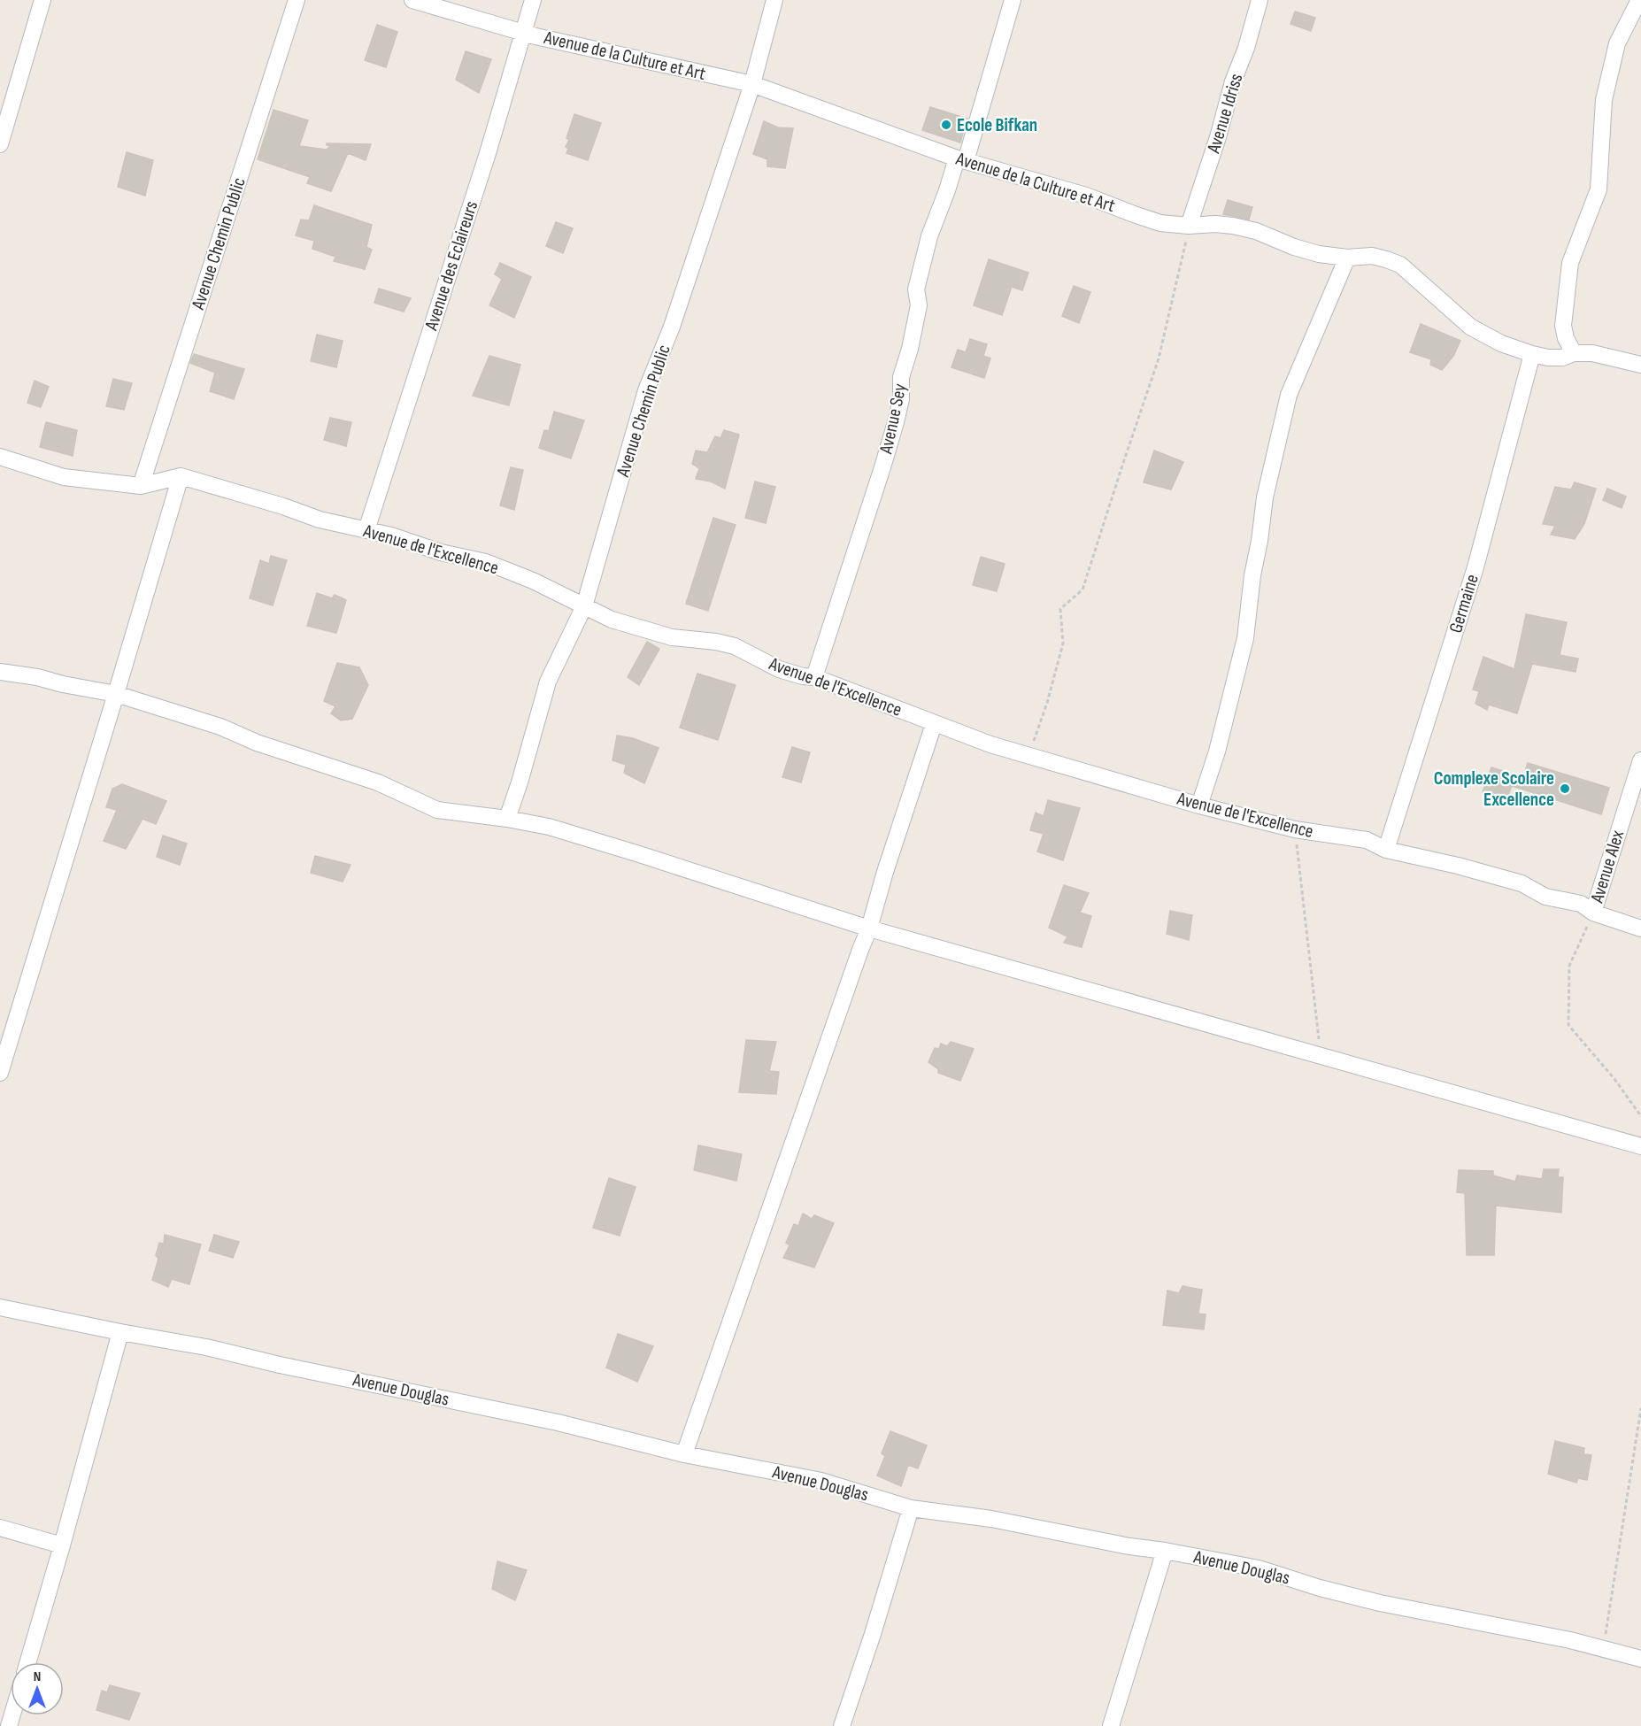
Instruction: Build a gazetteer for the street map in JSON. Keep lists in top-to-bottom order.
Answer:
{
  "streets": {
    "street": [
      "Avenue de la Culture et Art",
      "Avenue Idriss",
      "Avenue Chemin Public",
      "Avenue des Eclaireurs",
      "Avenue Sey",
      "Avenue de l'Excellence",
      "Germaine",
      "Avenue Alex",
      "Avenue Douglas"
    ]
  },
  "crossings": [
    ["Avenue de la Culture et Art", "Avenue Idriss"],
    ["Avenue de la Culture et Art", "Avenue Chemin Public"],
    ["Avenue de la Culture et Art", "Avenue des Eclaireurs"],
    ["Avenue de la Culture et Art", "Avenue Sey"],
    ["Avenue de la Culture et Art", "Germaine"],
    ["Avenue Chemin Public", "Avenue de l'Excellence"],
    ["Avenue des Eclaireurs", "Avenue de l'Excellence"],
    ["Avenue Sey", "Avenue de l'Excellence"],
    ["Avenue de l'Excellence", "Germaine"],
    ["Avenue de l'Excellence", "Avenue Alex"]
  ],
  "places": ["Ecole Bifkan", "Complexe Scolaire Excellence"],
  "north": "top"
}
